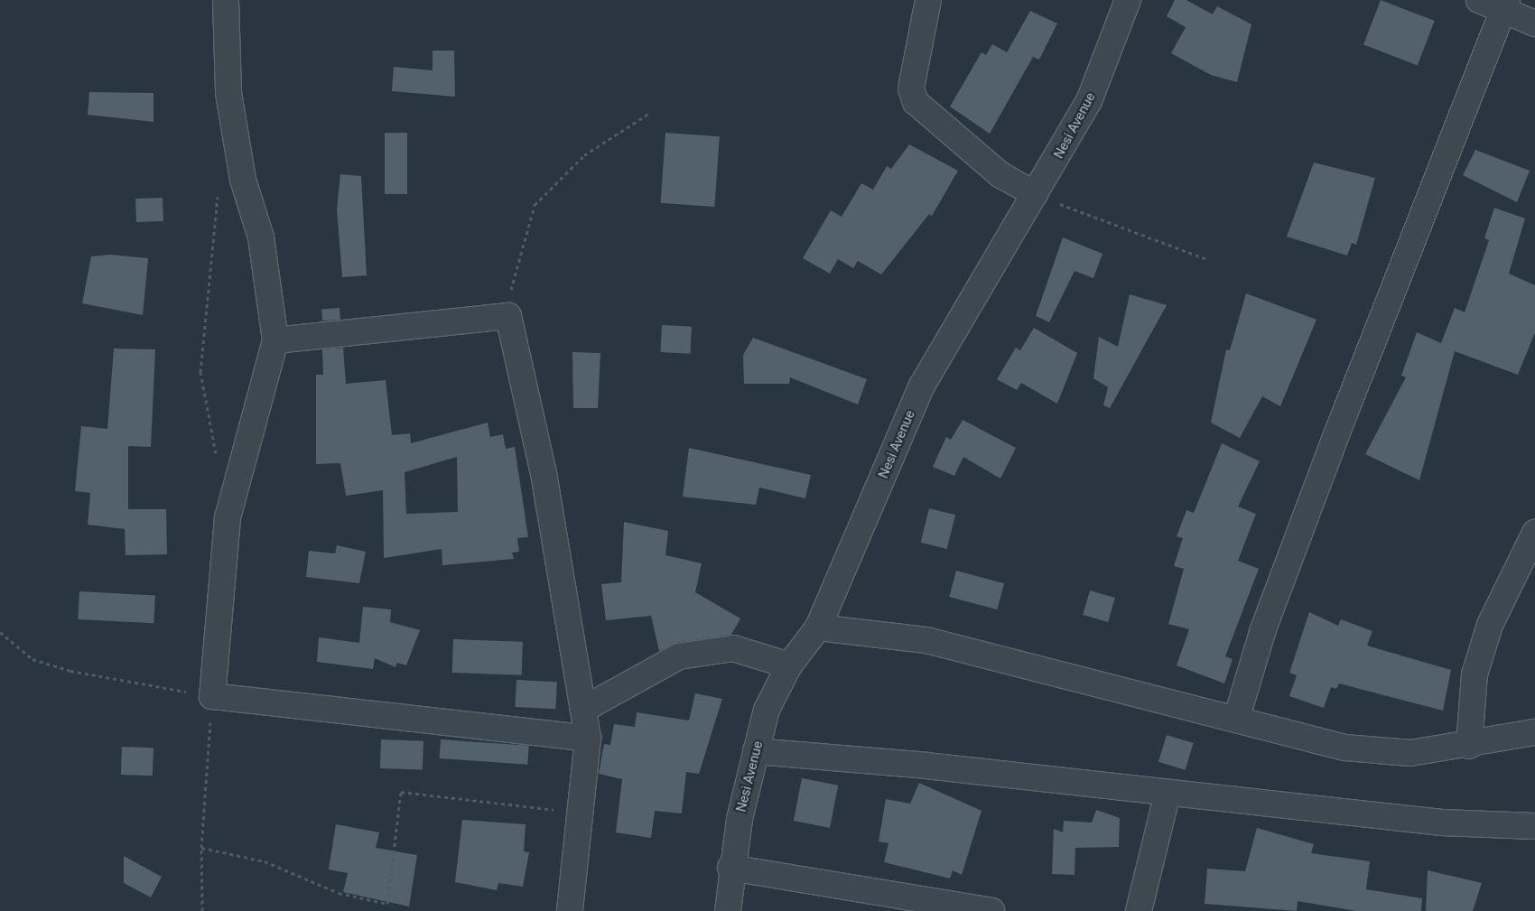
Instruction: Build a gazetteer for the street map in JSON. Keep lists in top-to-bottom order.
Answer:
{
  "streets": {
    "street": ["Nesi Avenue"]
  }
}
